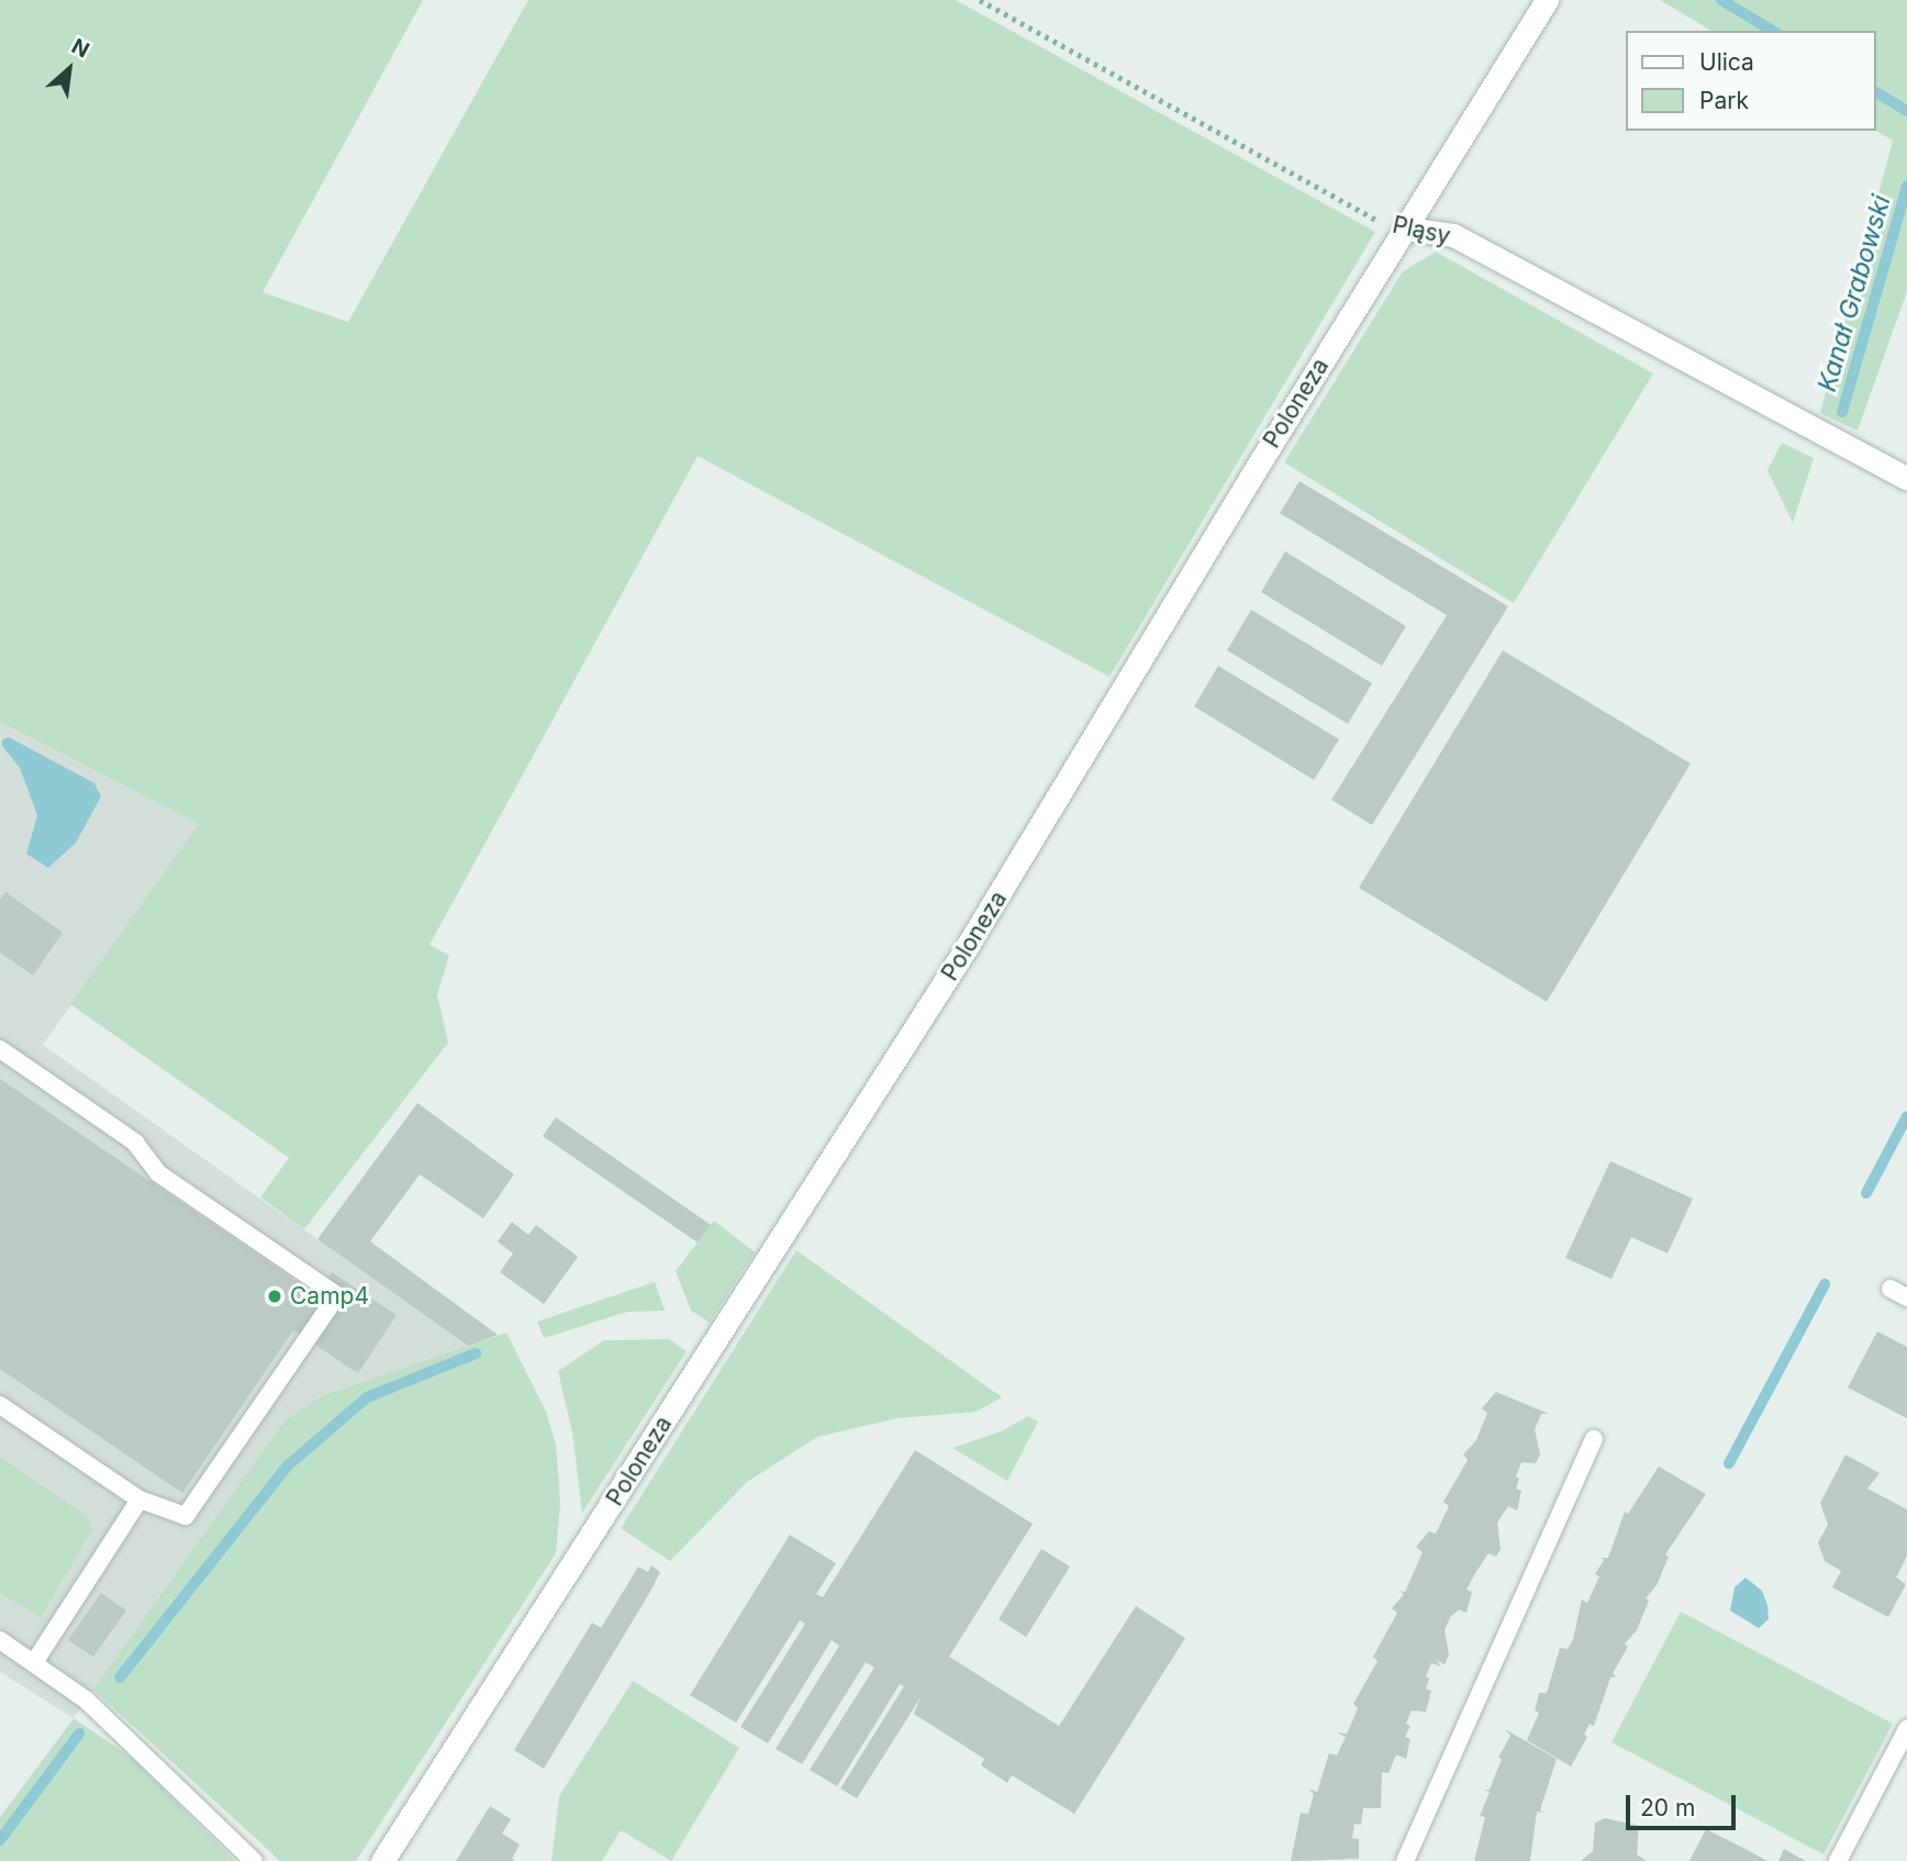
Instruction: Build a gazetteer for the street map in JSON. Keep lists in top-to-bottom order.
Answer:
{
  "streets": {
    "street": ["Pląsy", "Poloneza"]
  },
  "crossings": [
    ["Pląsy", "Poloneza"]
  ],
  "water": ["Kanał Grabowski"],
  "places": ["Camp4"],
  "legend": ["Ulica", "Park"],
  "scale_bar": "20 m",
  "north": "top right"
}
